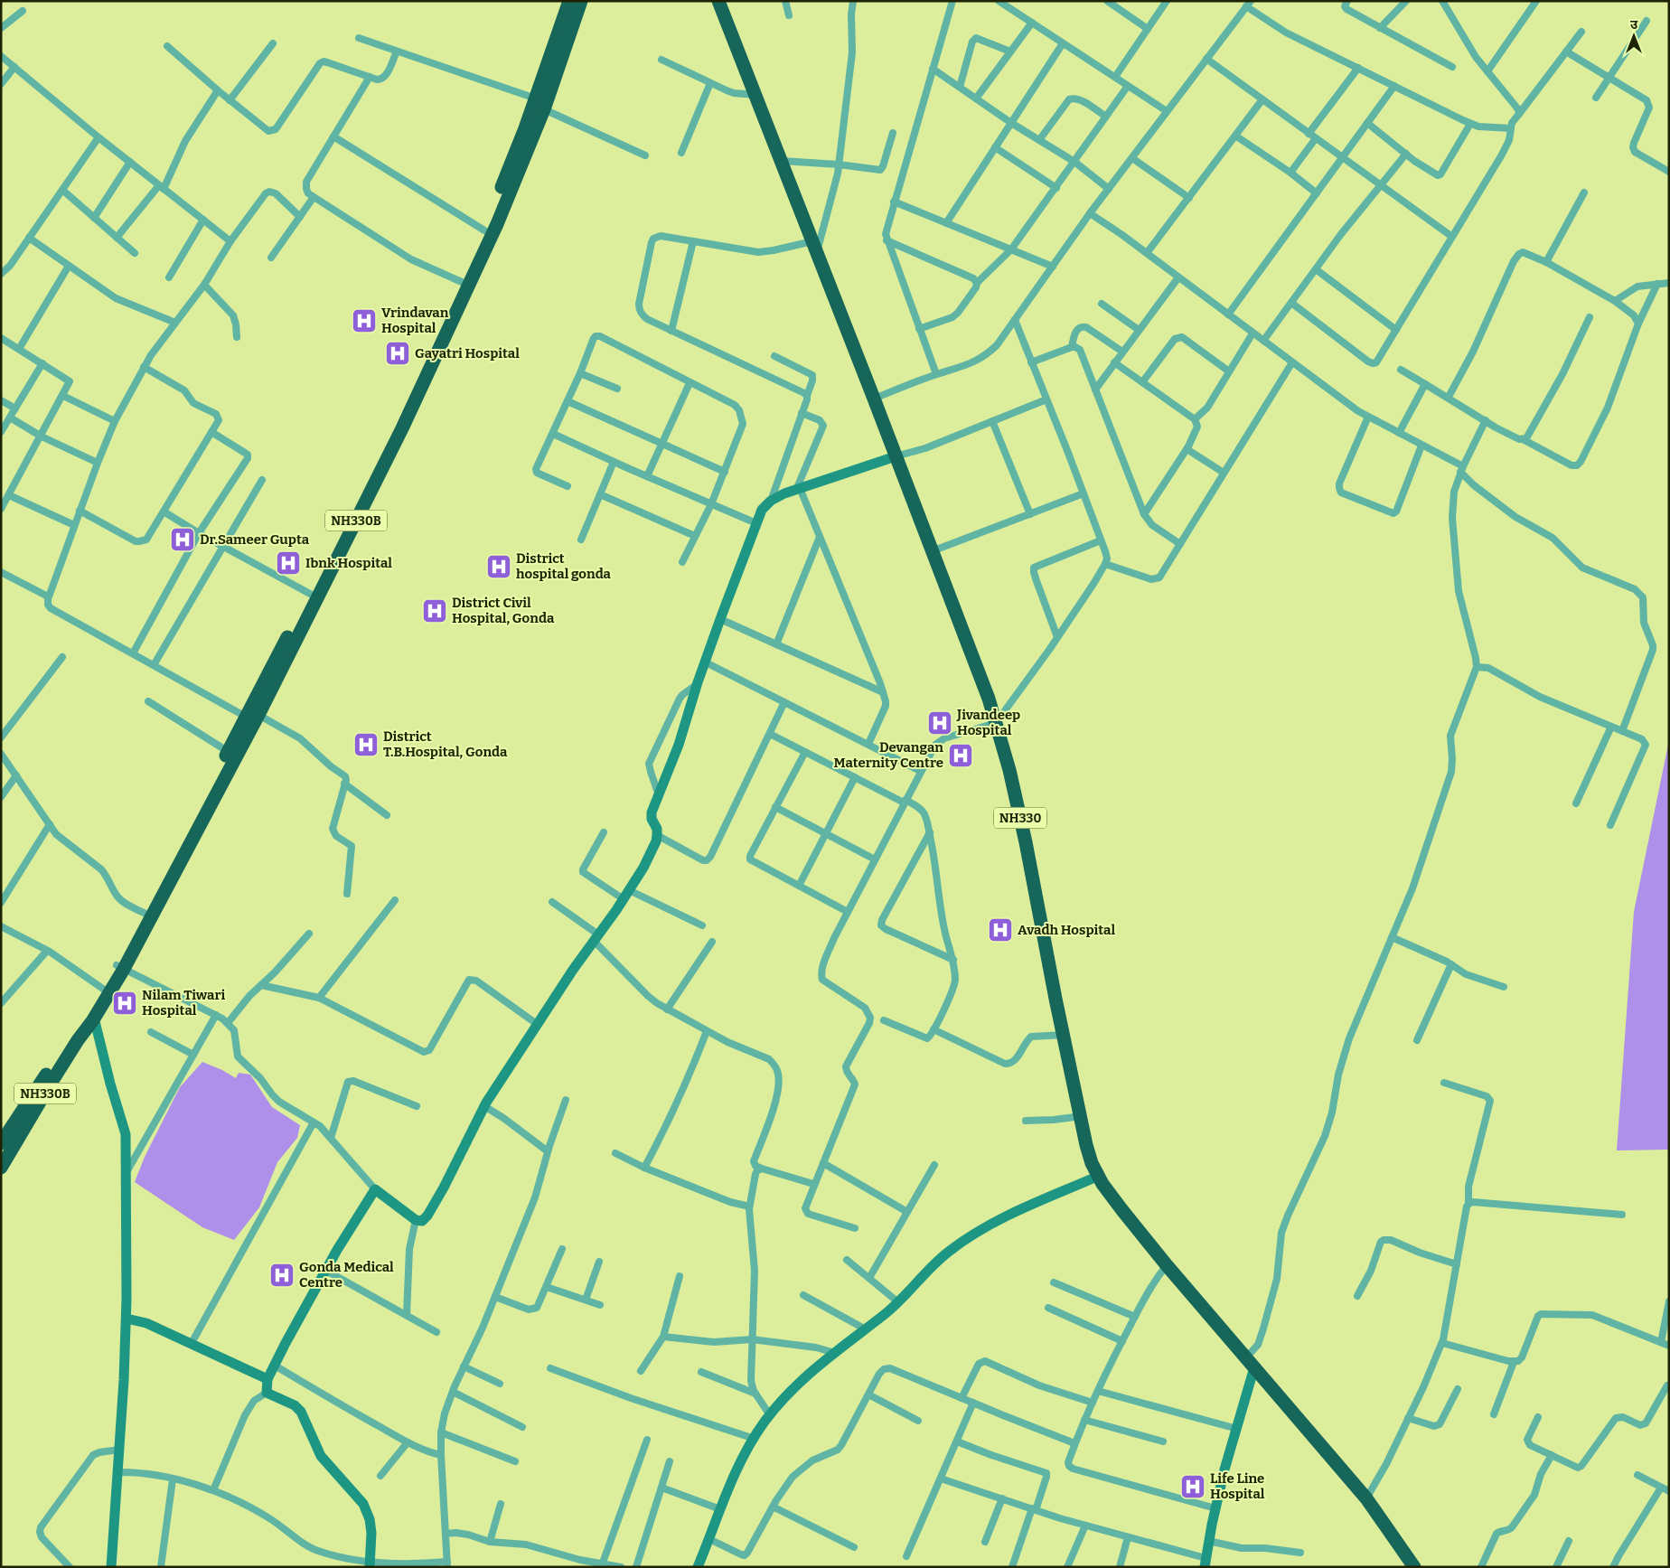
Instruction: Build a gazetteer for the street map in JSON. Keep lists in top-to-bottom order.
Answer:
{
  "streets": {
    "highway": ["NH330B", "NH330"]
  },
  "places": {
    "hospital": [
      "Vrindavan Hospital",
      "Gayatri Hospital",
      "Dr.Sameer Gupta",
      "Ibnk Hospital",
      "District hospital gonda",
      "District Civil Hospital, Gonda",
      "Jivandeep Hospital",
      "District T.B.Hospital, Gonda",
      "Devangan Maternity Centre",
      "Avadh Hospital",
      "Nilam Tiwari Hospital",
      "Gonda Medical Centre",
      "Life Line Hospital"
    ]
  },
  "north": "top"
}
